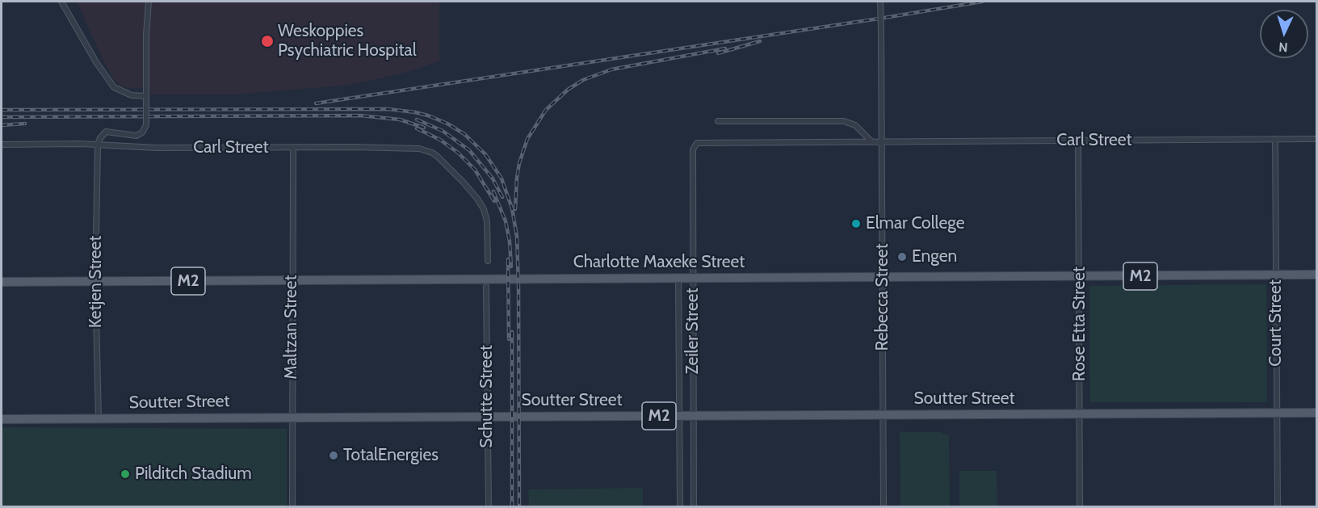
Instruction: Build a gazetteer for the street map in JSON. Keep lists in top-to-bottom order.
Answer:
{
  "streets": {
    "main road": ["Charlotte Maxeke Street", "M2", "Soutter Street"],
    "street": [
      "Carl Street",
      "Ketjen Street",
      "Rebecca Street",
      "Court Street",
      "Rose Etta Street",
      "Maltzan Street",
      "Zeiler Street",
      "Schutte Street"
    ]
  },
  "crossings": [
    ["Carl Street", "Ketjen Street"],
    ["Carl Street", "Rebecca Street"],
    ["Carl Street", "Court Street"],
    ["Carl Street", "Rose Etta Street"],
    ["Carl Street", "Maltzan Street"],
    ["Carl Street", "Zeiler Street"],
    ["Charlotte Maxeke Street", "Ketjen Street"],
    ["Charlotte Maxeke Street", "Rebecca Street"],
    ["Charlotte Maxeke Street", "Court Street"],
    ["Charlotte Maxeke Street", "Rose Etta Street"],
    ["Charlotte Maxeke Street", "Maltzan Street"],
    ["Charlotte Maxeke Street", "Zeiler Street"],
    ["Ketjen Street", "Soutter Street"],
    ["Rebecca Street", "Soutter Street"],
    ["Court Street", "Soutter Street"],
    ["Rose Etta Street", "Soutter Street"],
    ["Maltzan Street", "Soutter Street"],
    ["Zeiler Street", "Soutter Street"],
    ["Schutte Street", "Soutter Street"]
  ],
  "places": [
    "Weskoppies Psychiatric Hospital",
    "Elmar College",
    "Engen",
    "TotalEnergies",
    "Pilditch Stadium"
  ],
  "north": "bottom"
}
